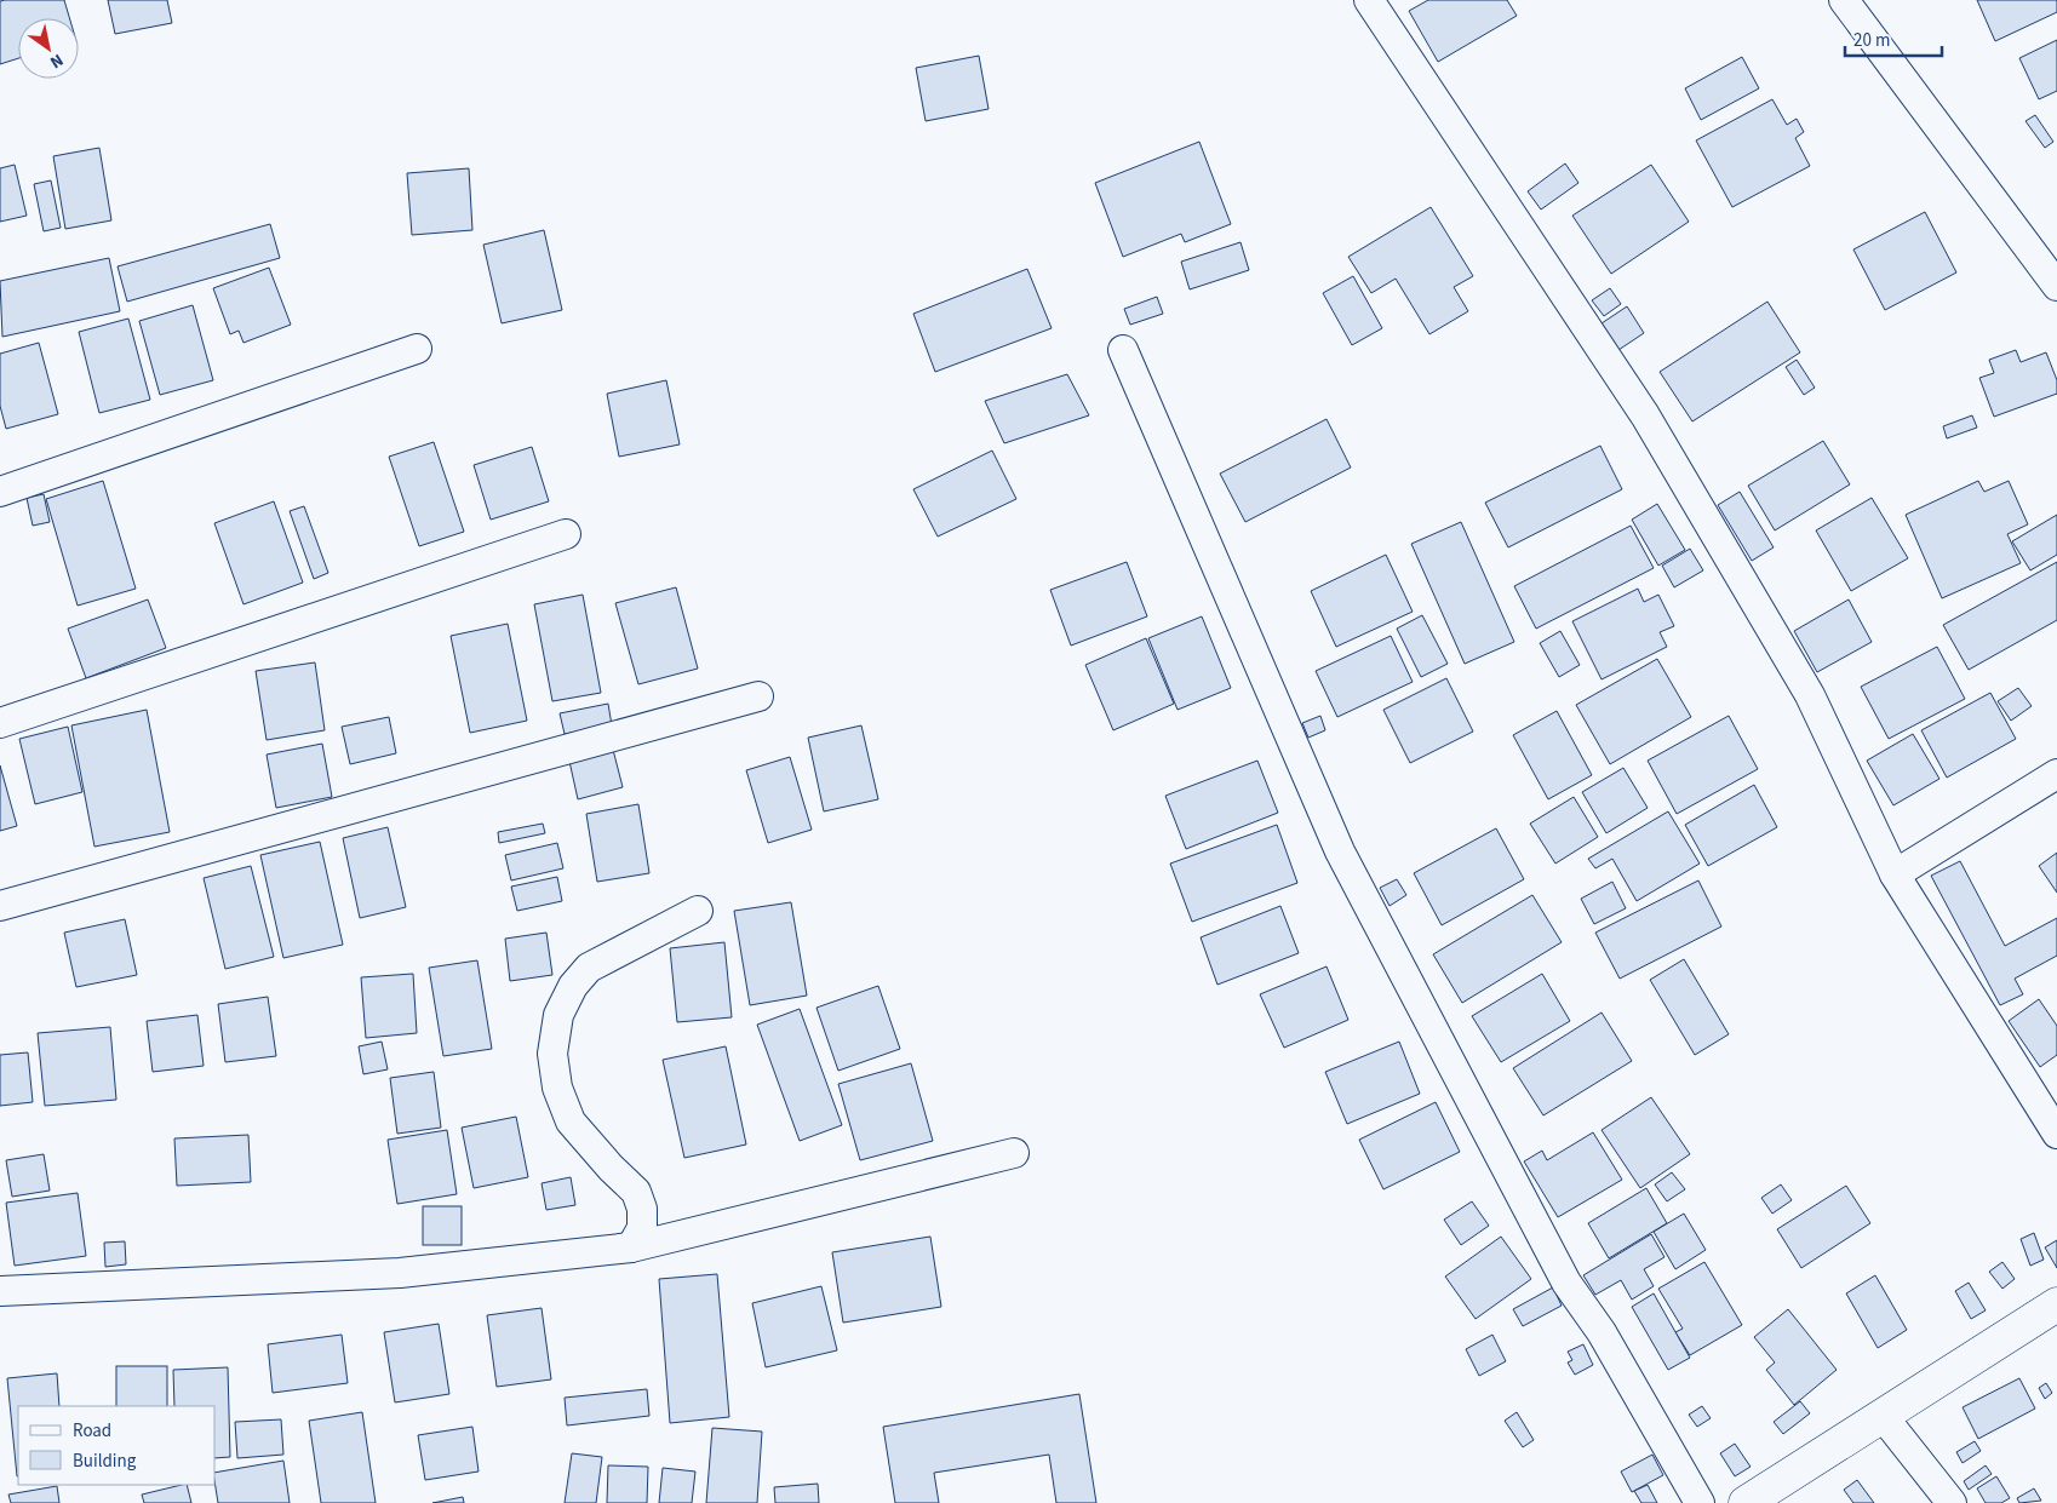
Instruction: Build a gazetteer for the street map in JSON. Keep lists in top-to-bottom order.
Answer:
{
  "legend": ["Road", "Building"],
  "scale_bar": "20 m",
  "north": "bottom right"
}
